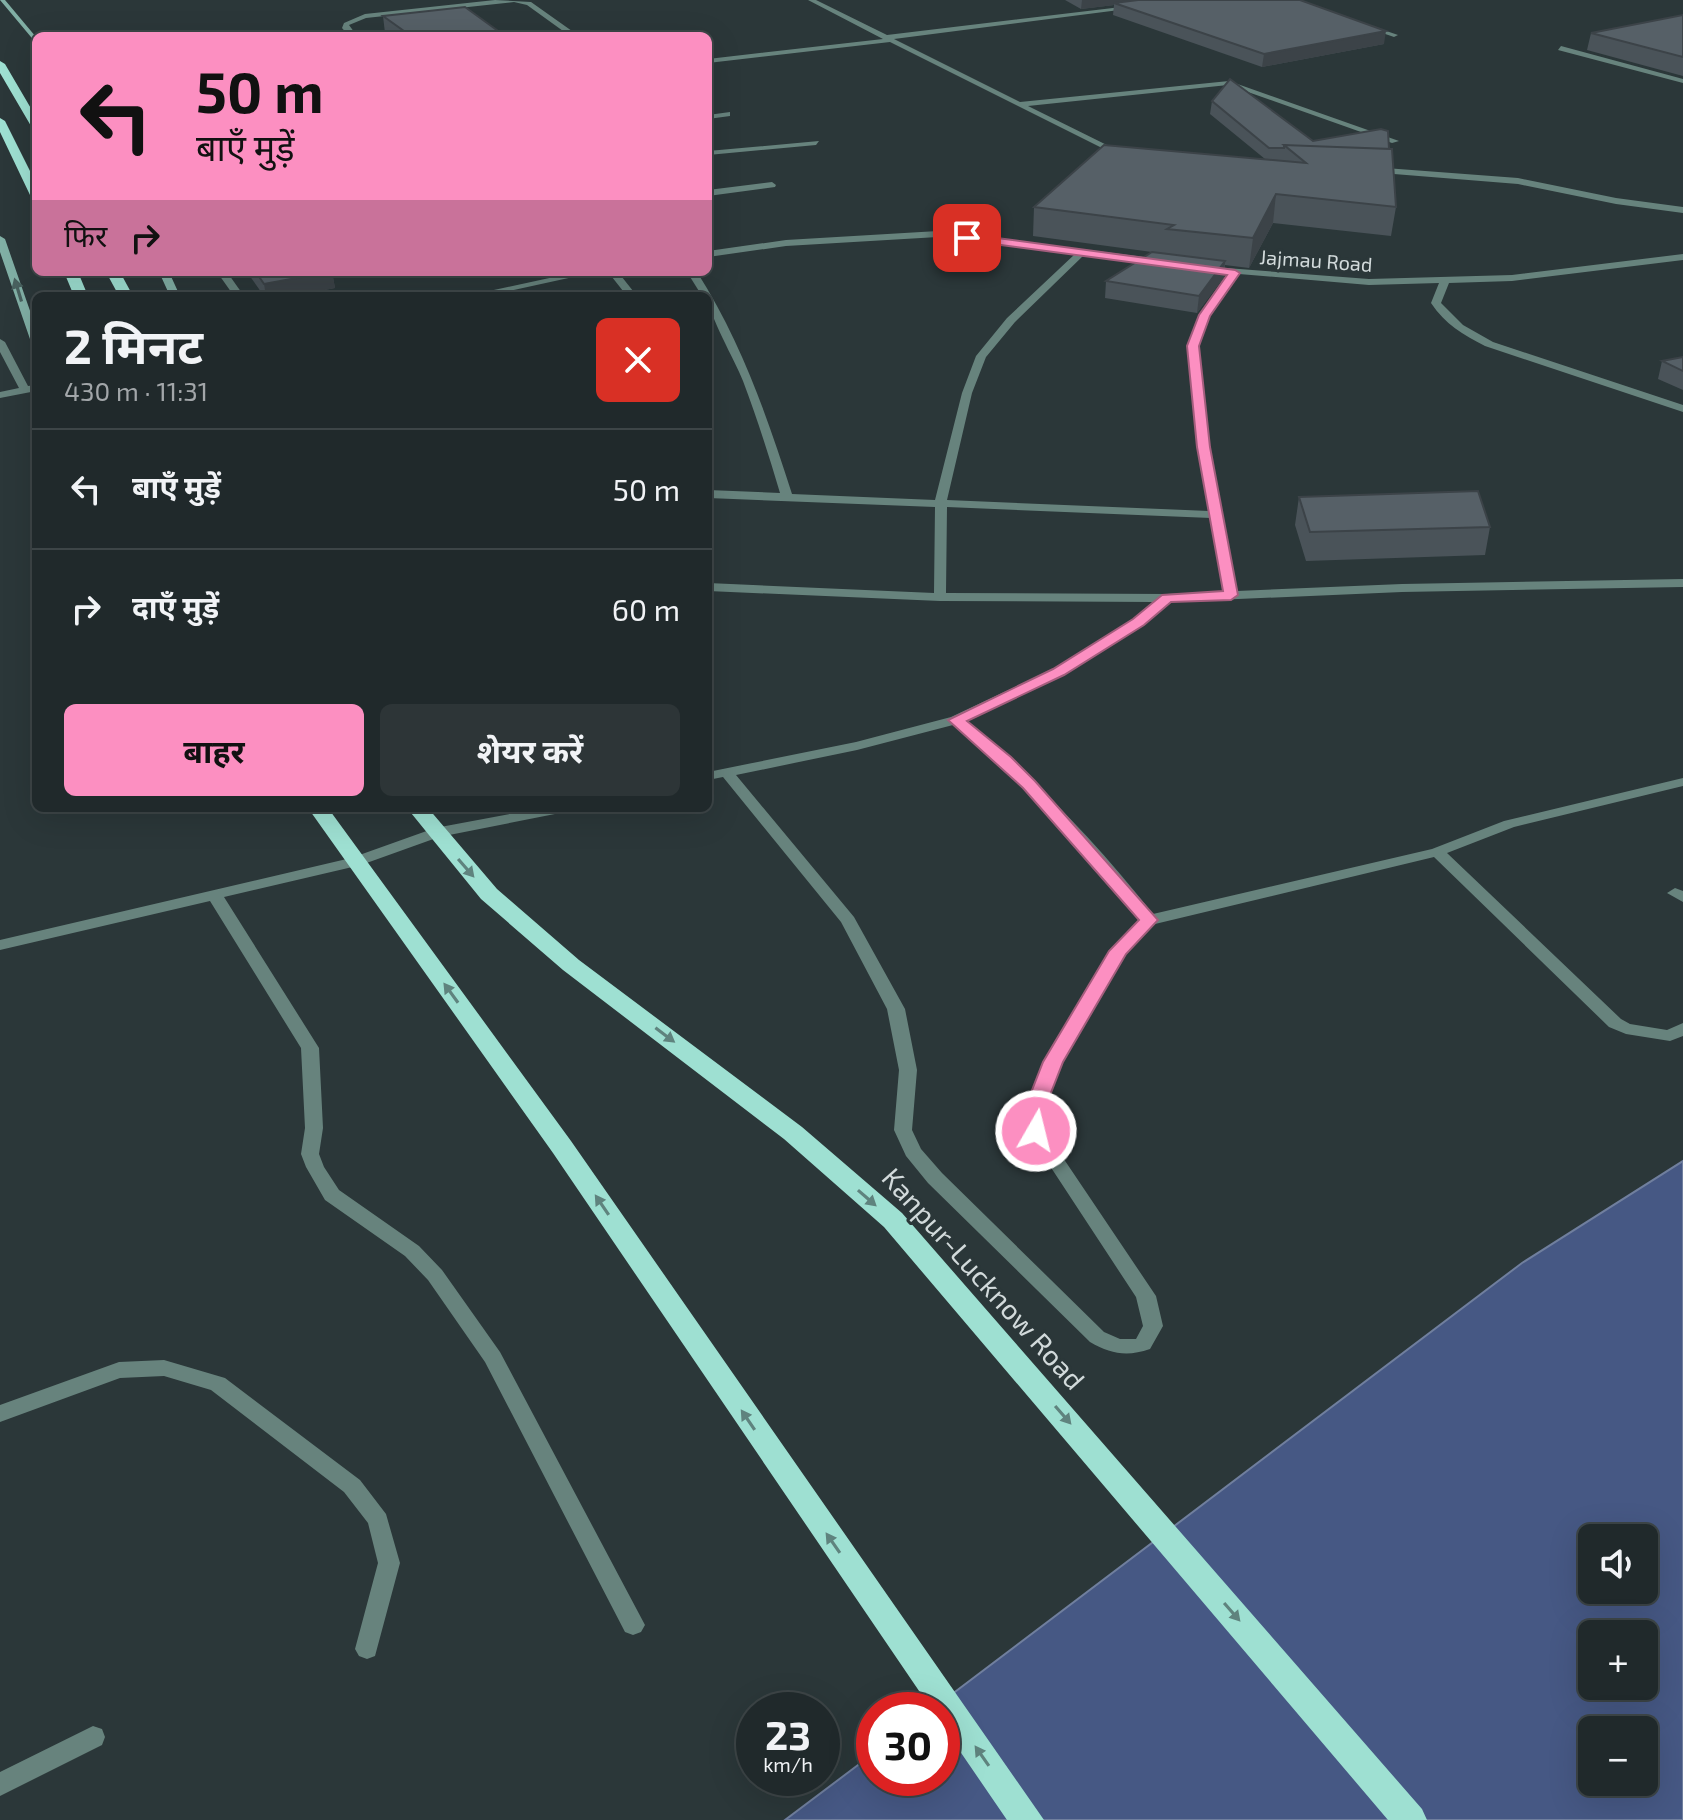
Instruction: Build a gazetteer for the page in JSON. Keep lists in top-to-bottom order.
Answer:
{
  "streets": {
    "highway": ["Kanpur-Lucknow Road"],
    "street": ["Jajmau Road"]
  },
  "page": {
    "turn": ["50 m", "बाएँ मुड़ें"],
    "then": "फिर",
    "heading": ["2 मिनट", "430 m · 11:31"],
    "list": [
      {
        "name": "बाएँ मुड़ें",
        "value": "50 m"
      },
      {
        "name": "दाएँ मुड़ें",
        "value": "60 m"
      }
    ],
    "buttons": ["बाहर", "शेयर करें"],
    "map_buttons": ["+", "−"],
    "speed": "23 km/h",
    "limit": "30"
  }
}
